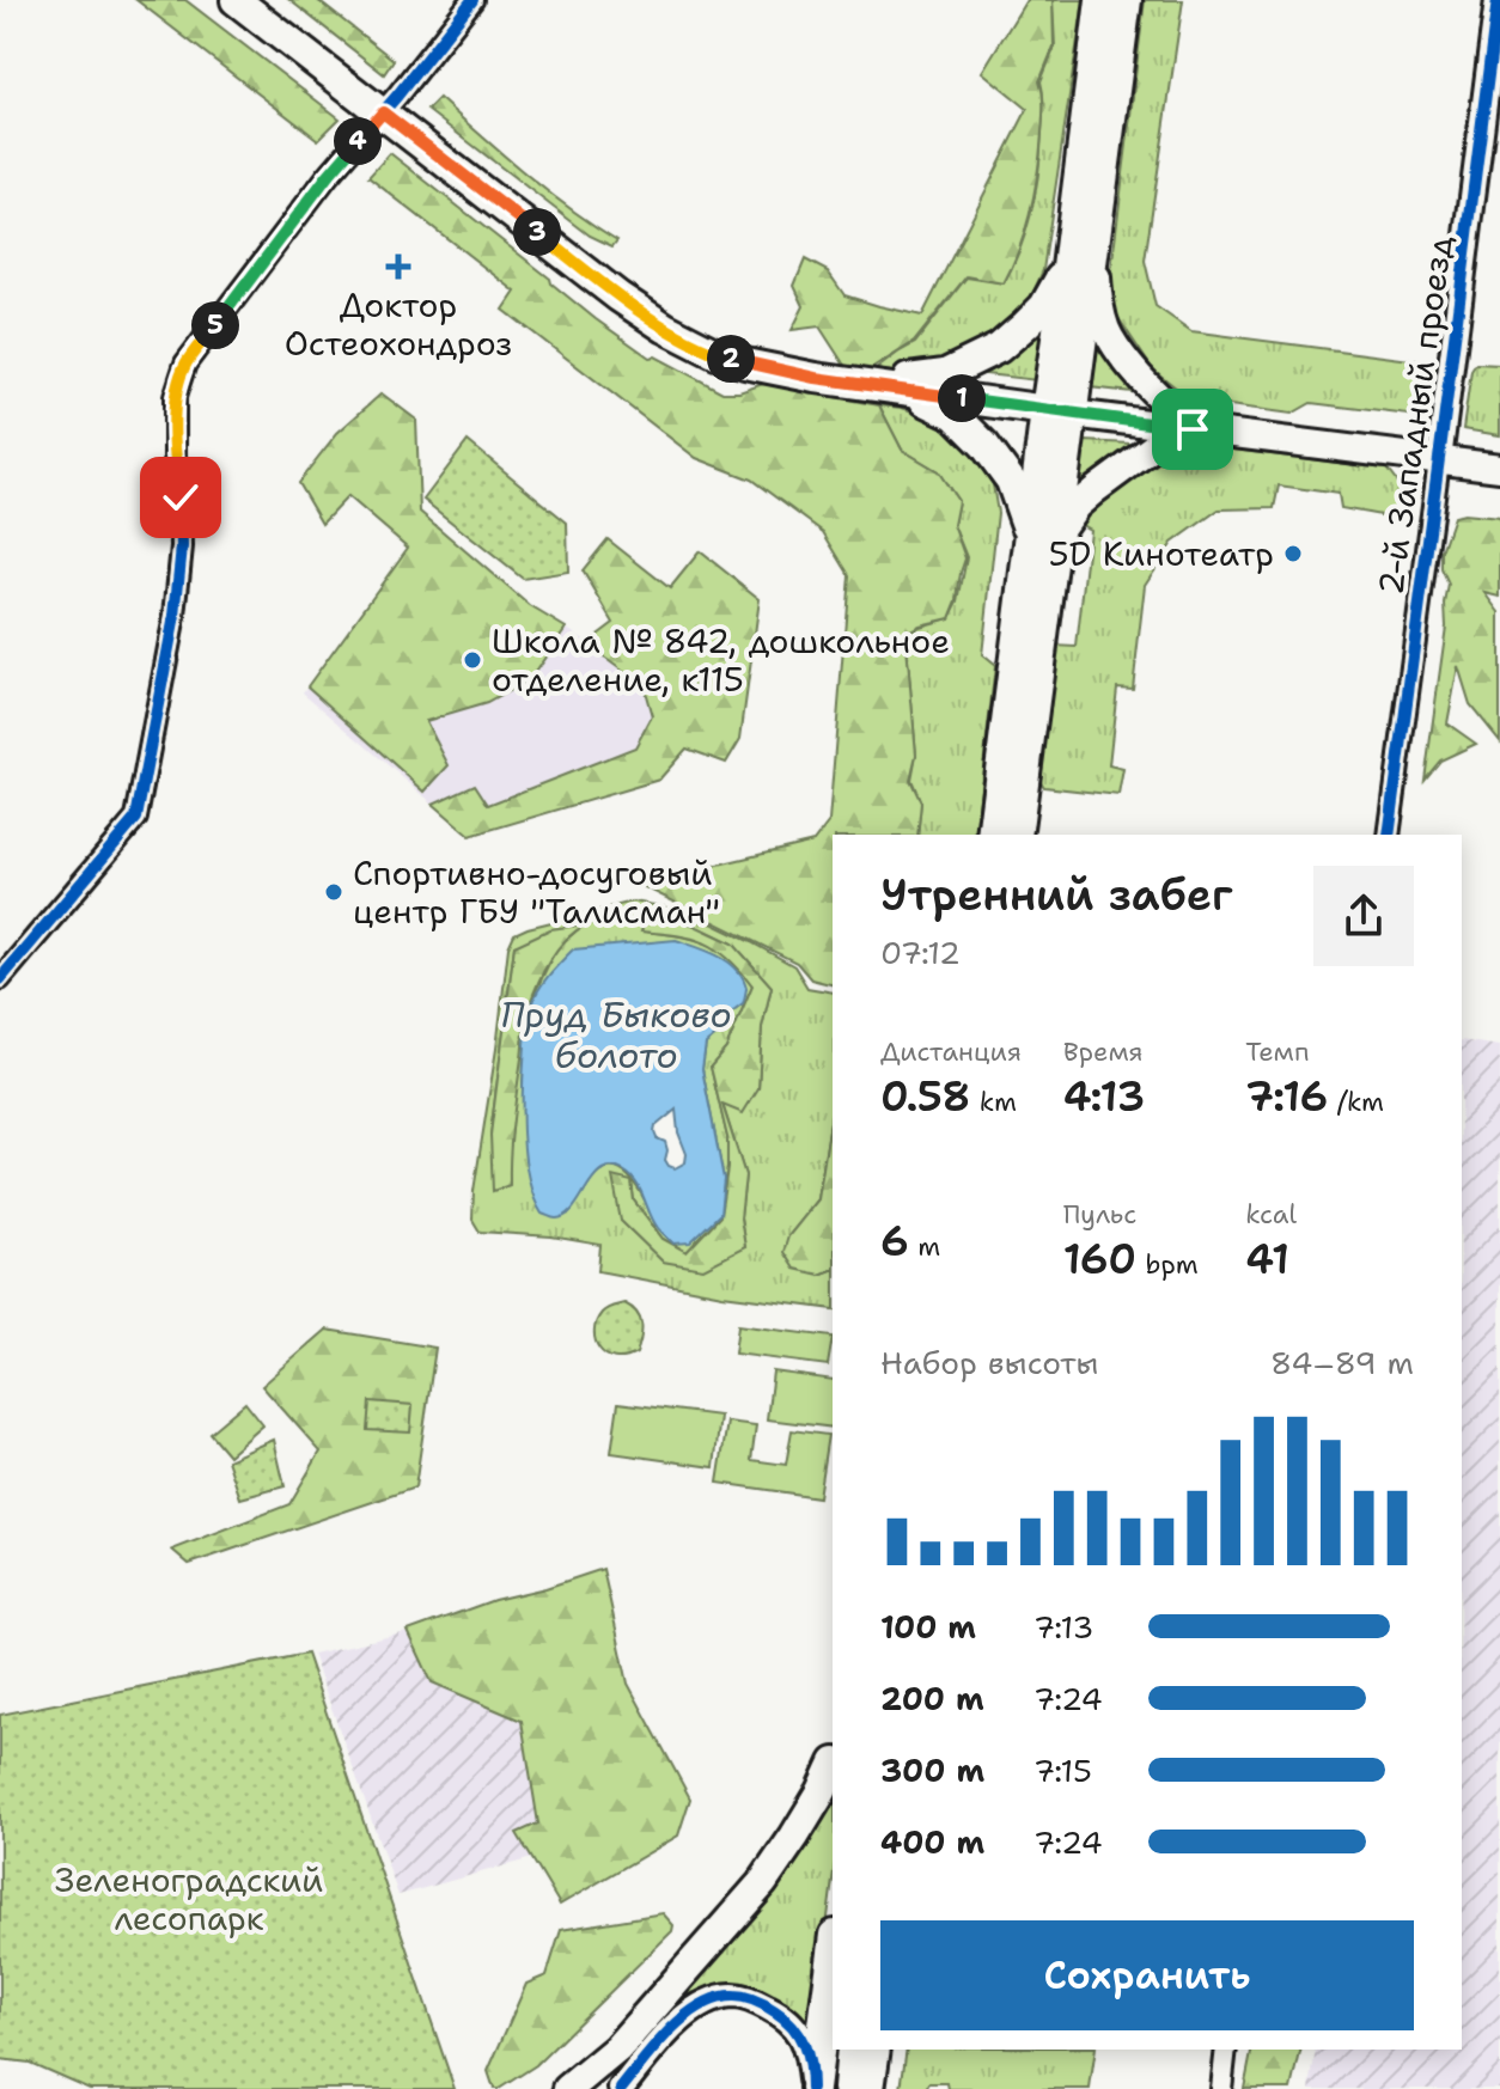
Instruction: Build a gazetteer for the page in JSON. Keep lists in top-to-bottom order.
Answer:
{
  "streets": {
    "street": ["2-й Западный проезд"]
  },
  "water": ["Пруд Быково болото"],
  "parks": ["Зеленоградский лесопарк"],
  "places": {
    "health": ["Доктор Остеохондроз"],
    "other": ["5D Кинотеатр", "Школа № 842, дошкольное отделение, к115", "Спортивно-досуговый центр ГБУ \"Талисман\""]
  },
  "page": {
    "pins": [
      "4",
      "3",
      "5",
      "2",
      "1"
    ],
    "heading": ["Утренний забег", "07:12"],
    "stats": [
      ["Дистанция", "0.58 km"],
      ["Время", "4:13"],
      ["Темп", "7:16 /km"],
      ["6 m"],
      ["Пульс", "160 bpm"],
      ["kcal", "41"]
    ],
    "chart": ["Набор высоты", "84–89 m"],
    "list": [
      {
        "name": "100 m",
        "note": "7:13"
      },
      {
        "name": "200 m",
        "note": "7:24"
      },
      {
        "name": "300 m",
        "note": "7:15"
      },
      {
        "name": "400 m",
        "note": "7:24"
      }
    ],
    "buttons": "Сохранить"
  }
}
